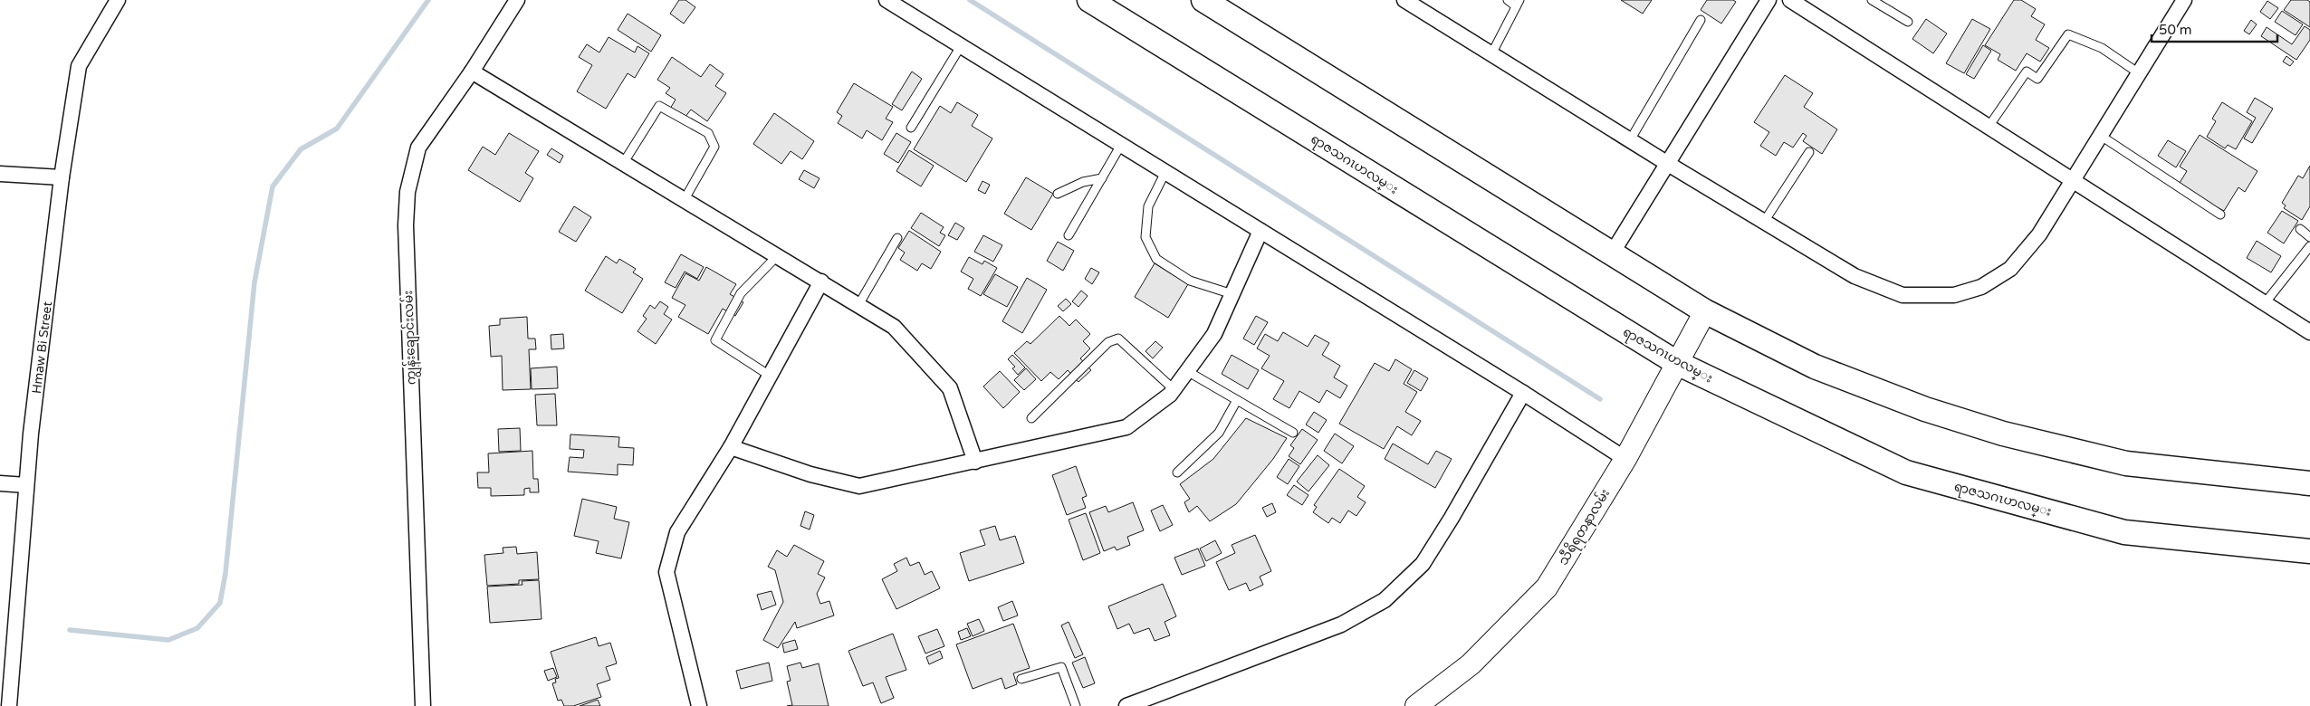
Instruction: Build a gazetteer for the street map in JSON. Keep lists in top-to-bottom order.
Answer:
{
  "streets": {
    "main road": ["ရာဇသဂၤဟလမ္း", "သီရိရတနာလမ်း"],
    "street": ["ကျွန်းချောင်းလမ်း", "Hmaw Bi Street"]
  },
  "crossings": [
    ["ရာဇသဂၤဟလမ္း", "သီရိရတနာလမ်း"]
  ],
  "scale_bar": "50 m"
}
